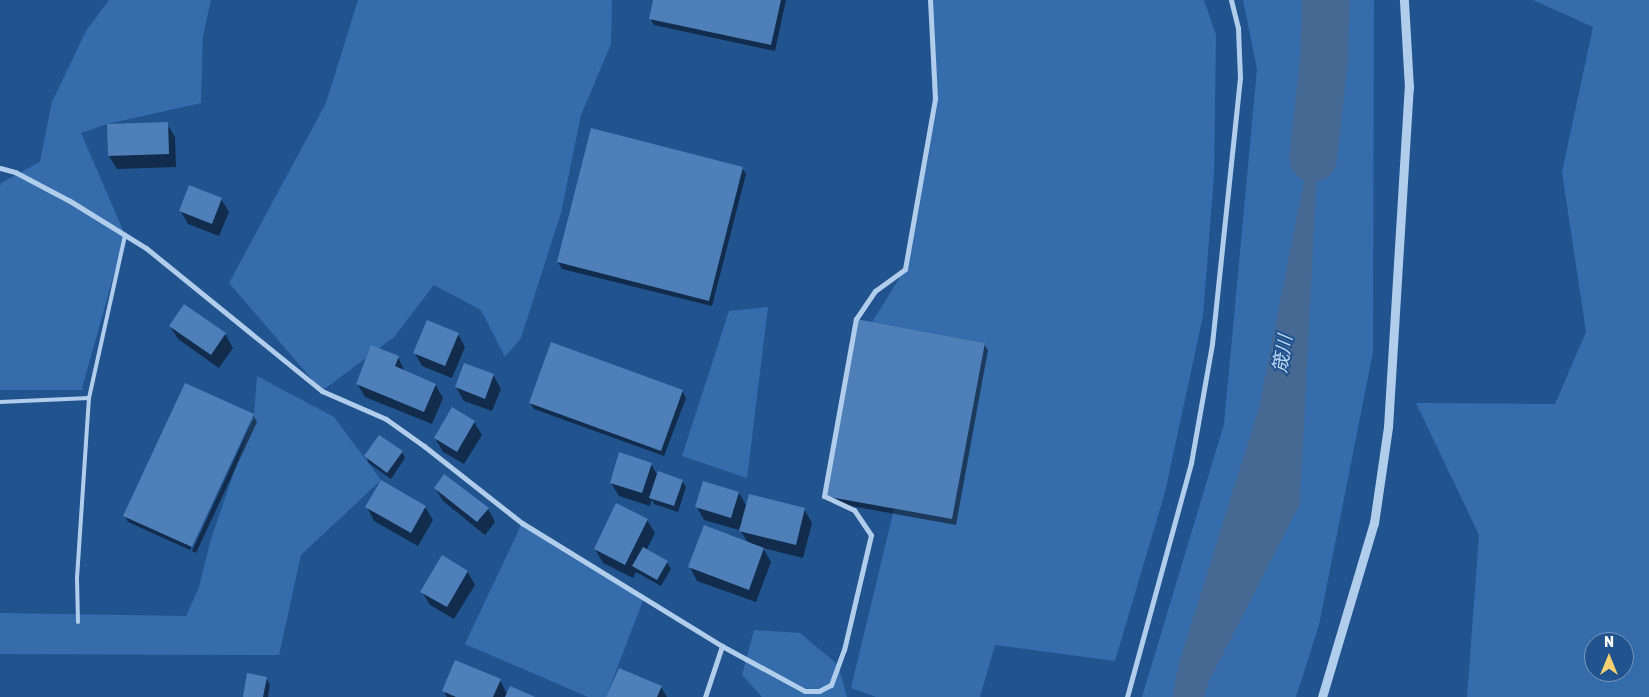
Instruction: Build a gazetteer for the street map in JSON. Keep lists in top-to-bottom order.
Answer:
{
  "water": ["筬川"],
  "north": "top"
}
